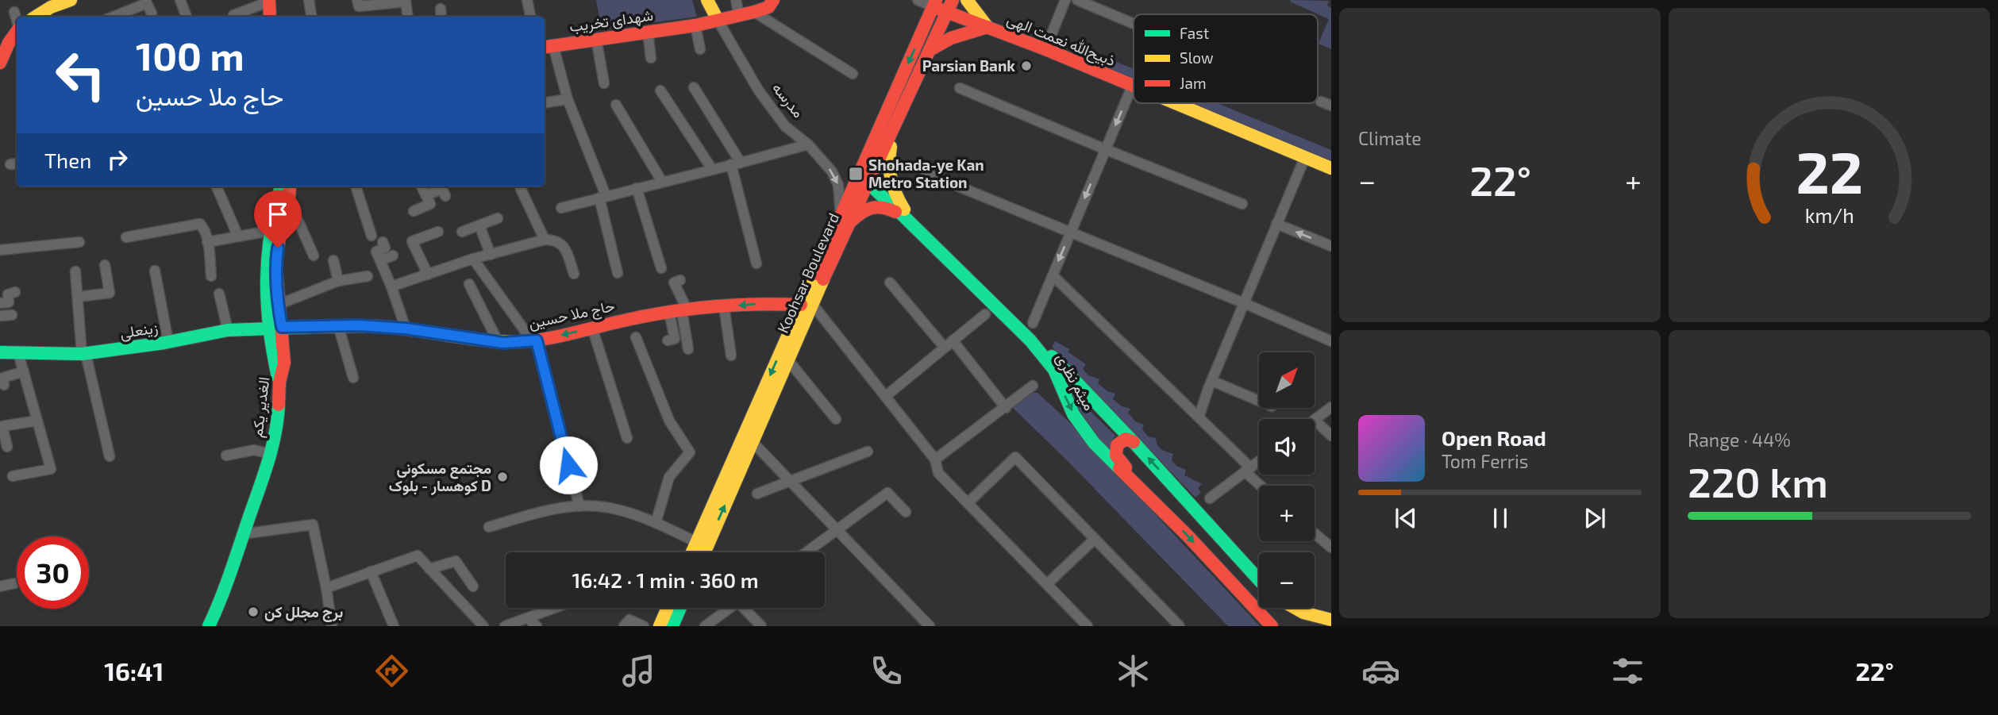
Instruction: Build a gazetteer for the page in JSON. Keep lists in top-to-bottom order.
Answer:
{
  "streets": {
    "main road": [
      "شهدای تخریب",
      "ذبیح‌الله نعمت الهی",
      "مدرسه",
      "Koohsar Boulevard",
      "حاج ملا حسین",
      "زینعلی",
      "میثم نظری",
      "الغدیر یکم"
    ]
  },
  "crossings": [
    ["شهدای تخریب", "مدرسه"],
    ["ذبیح‌الله نعمت الهی", "Koohsar Boulevard"],
    ["مدرسه", "Koohsar Boulevard"],
    ["Koohsar Boulevard", "حاج ملا حسین"],
    ["Koohsar Boulevard", "میثم نظری"],
    ["حاج ملا حسین", "زینعلی"],
    ["حاج ملا حسین", "الغدیر یکم"],
    ["زینعلی", "الغدیر یکم"]
  ],
  "places": {
    "other": ["Parsian Bank", "مجتمع مسکونی کوهسار - بلوک D", "برج مجلل کن"],
    "transit": ["Shohada-ye Kan Metro Station"]
  },
  "legend": ["Fast", "Slow", "Jam"],
  "north": "top right",
  "page": {
    "tile": [
      "Climate",
      ["Range · 44%", "220 km"]
    ],
    "turn": ["100 m", "حاج ملا حسین"],
    "then": "Then",
    "heat": ["−", "22°", "+"],
    "map_buttons": ["+", "−"],
    "song": ["Open Road", "Tom Ferris"],
    "limit": "30",
    "trip": "16:42 · 1 min · 360 m",
    "tabs": ["16:41", "22°"],
    "gauge": ["22", "km/h"]
  }
}
